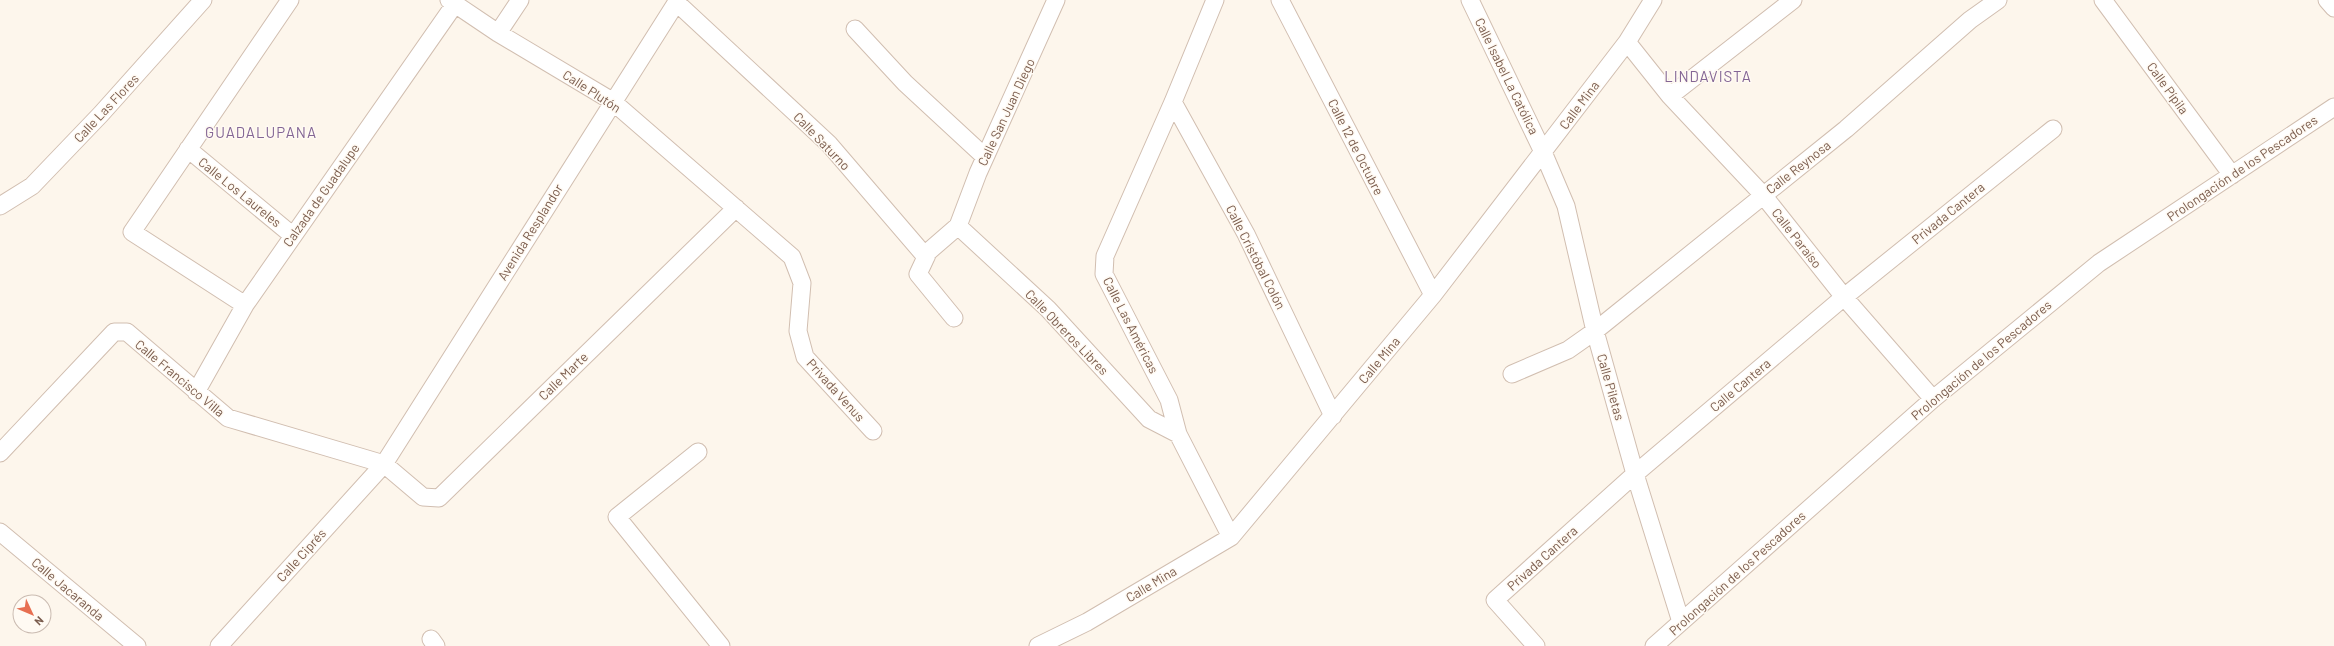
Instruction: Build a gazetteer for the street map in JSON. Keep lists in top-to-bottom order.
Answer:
{
  "streets": {
    "street": [
      "Calle Isabel La Católica",
      "Calle Pípila",
      "Calle Plutón",
      "Calle Mina",
      "Calle Las Flores",
      "Calle San Juan Diego",
      "Calle Saturno",
      "Calle 12 de Octubre",
      "Calle Reynosa",
      "Prolongación de los Pescadores",
      "Calle Los Laureles",
      "Calzada de Guadalupe",
      "Privada Cantera",
      "Avenida Resplandor",
      "Calle Paraíso",
      "Calle Cristóbal Colón",
      "Calle Las Américas",
      "Calle Obreros Libres",
      "Calle Marte",
      "Calle Francisco Villa",
      "Calle Cantera",
      "Calle Piletas",
      "Privada Venus",
      "Calle Ciprés",
      "Calle Jacaranda"
    ]
  },
  "crossings": [
    ["Calle Isabel La Católica", "Calle Mina"],
    ["Calle Isabel La Católica", "Calle Piletas"],
    ["Calle Pípila", "Prolongación de los Pescadores"],
    ["Calle Plutón", "Calzada de Guadalupe"],
    ["Calle Plutón", "Avenida Resplandor"],
    ["Calle Plutón", "Calle Marte"],
    ["Calle Plutón", "Privada Venus"],
    ["Calle Mina", "Calle 12 de Octubre"],
    ["Calle Mina", "Calle Paraíso"],
    ["Calle Mina", "Calle Cristóbal Colón"],
    ["Calle Mina", "Calle Las Américas"],
    ["Calle Mina", "Calle Piletas"],
    ["Calle San Juan Diego", "Calle Obreros Libres"],
    ["Calle Saturno", "Avenida Resplandor"],
    ["Calle Reynosa", "Calle Paraíso"],
    ["Calle Reynosa", "Calle Piletas"],
    ["Prolongación de los Pescadores", "Calle Paraíso"],
    ["Prolongación de los Pescadores", "Calle Piletas"],
    ["Calle Los Laureles", "Calzada de Guadalupe"],
    ["Calzada de Guadalupe", "Calle Francisco Villa"],
    ["Privada Cantera", "Calle Paraíso"],
    ["Privada Cantera", "Calle Cantera"],
    ["Privada Cantera", "Calle Piletas"],
    ["Avenida Resplandor", "Calle Marte"],
    ["Avenida Resplandor", "Calle Francisco Villa"],
    ["Avenida Resplandor", "Calle Ciprés"],
    ["Calle Paraíso", "Calle Cantera"],
    ["Calle Cristóbal Colón", "Calle Las Américas"],
    ["Calle Las Américas", "Calle Obreros Libres"],
    ["Calle Marte", "Calle Francisco Villa"],
    ["Calle Marte", "Privada Venus"],
    ["Calle Marte", "Calle Ciprés"],
    ["Calle Francisco Villa", "Calle Ciprés"],
    ["Calle Cantera", "Calle Piletas"]
  ],
  "districts": ["LINDAVISTA", "GUADALUPANA"],
  "north": "bottom right"
}
